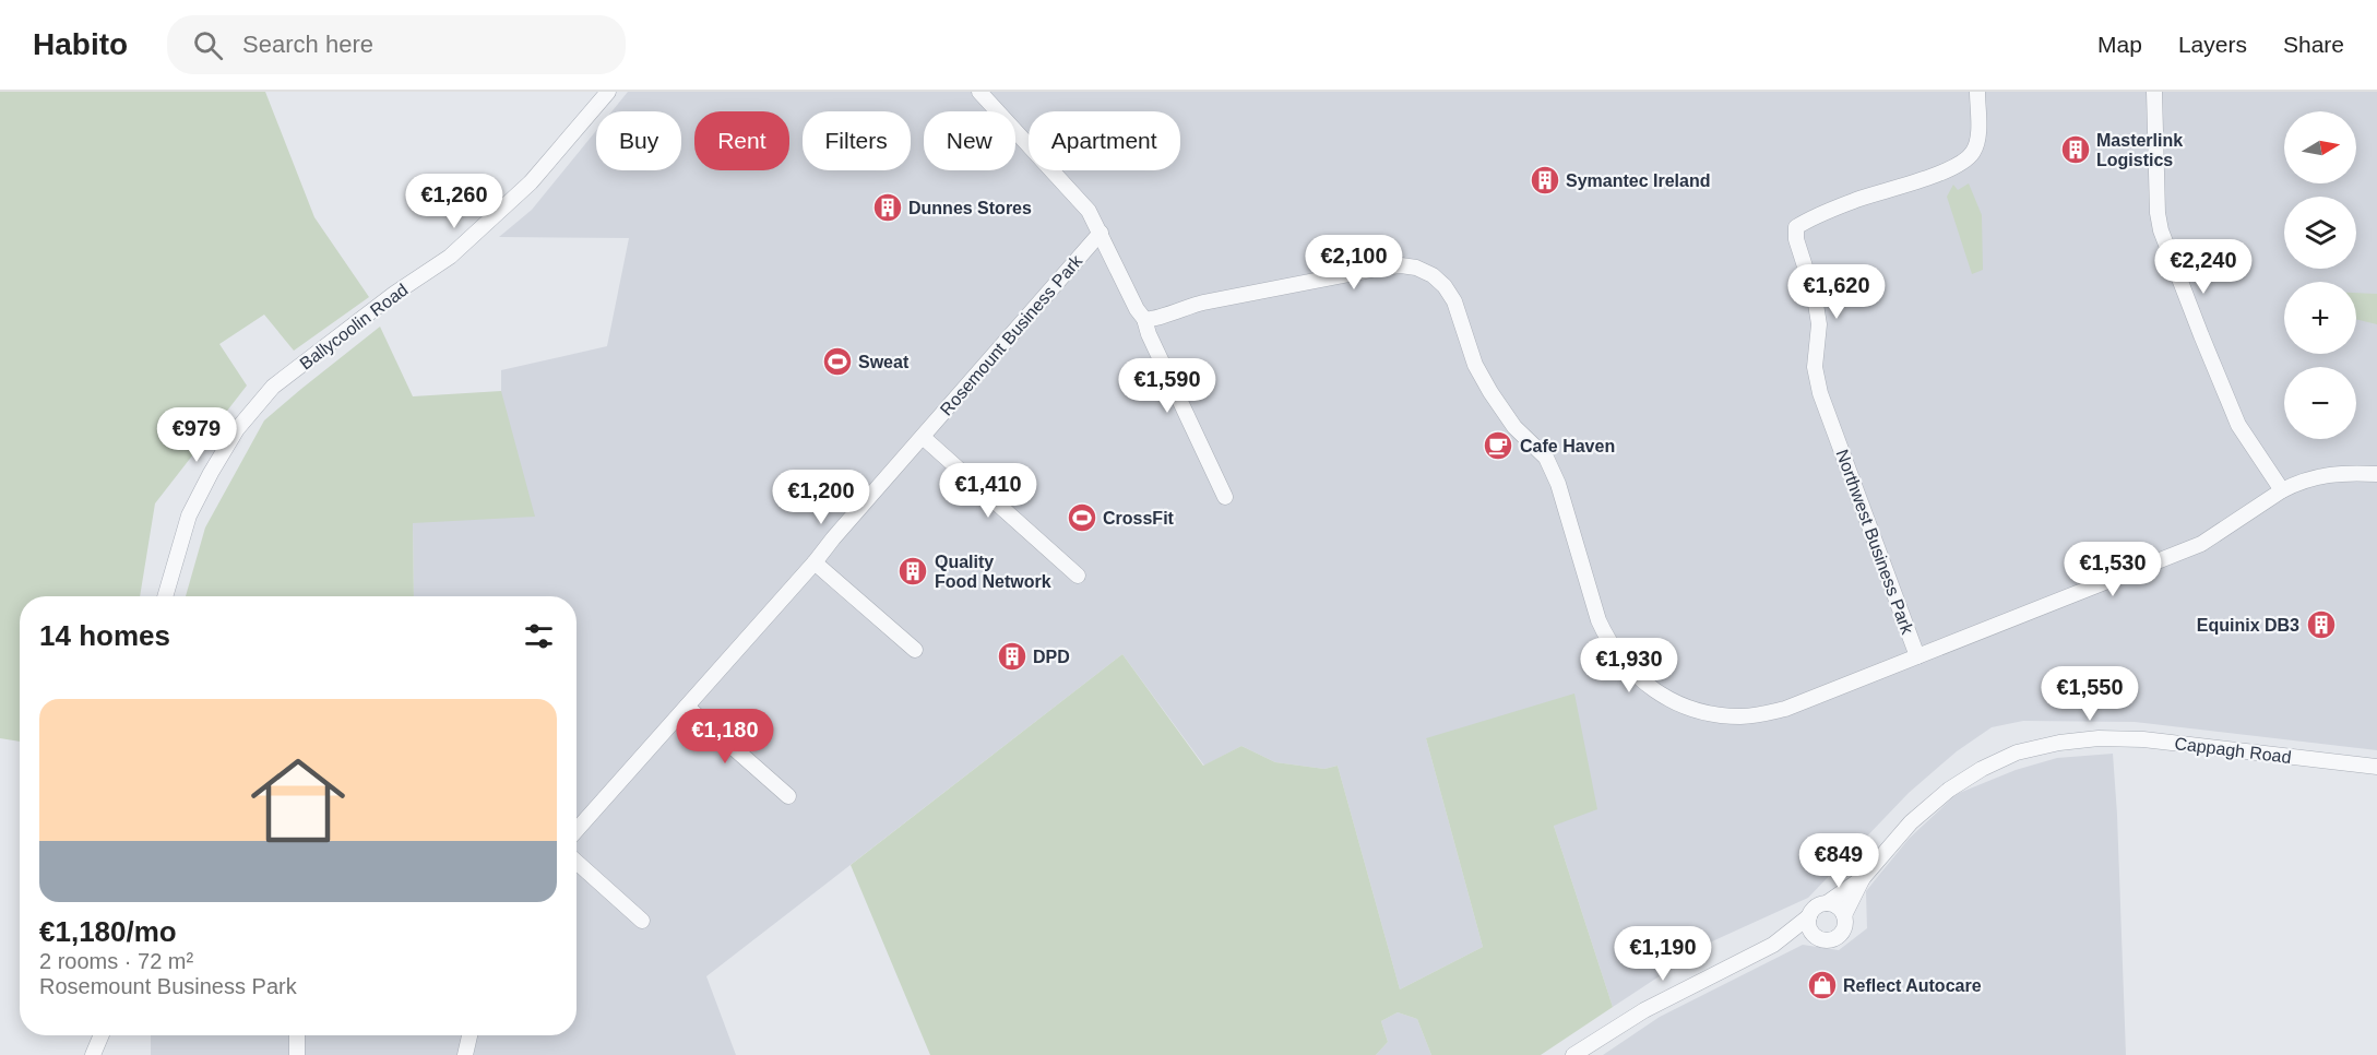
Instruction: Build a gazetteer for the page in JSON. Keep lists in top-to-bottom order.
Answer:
{
  "streets": {
    "street": [
      "Ballycoolin Road",
      "Rosemount Business Park",
      "Northwest Business Park",
      "Cappagh Road"
    ]
  },
  "places": {
    "building": [
      "Masterlink Logistics",
      "Symantec Ireland",
      "Dunnes Stores",
      "Quality Food Network",
      "Equinix DB3",
      "DPD"
    ],
    "sports": ["Sweat", "CrossFit"],
    "cafe": ["Cafe Haven"],
    "shop": ["Reflect Autocare"]
  },
  "north": "right",
  "page": {
    "header": "Habito",
    "search": "Search here",
    "nav": ["Map", "Layers", "Share"],
    "map_buttons": ["+", "−"],
    "chip": [
      "Buy",
      "Rent",
      "Filters",
      "New",
      "Apartment"
    ],
    "price": [
      "€1,260",
      "€2,100",
      "€2,240",
      "€1,620",
      "€1,590",
      "€979",
      "€1,410",
      "€1,200",
      "€1,530",
      "€1,930",
      "€1,550",
      "€1,180",
      "€849",
      "€1,190"
    ],
    "heading": "14 homes",
    "list": [
      {
        "name": "€1,180/mo",
        "note": "2 rooms · 72 m² · Rosemount Business Park"
      }
    ]
  }
}
